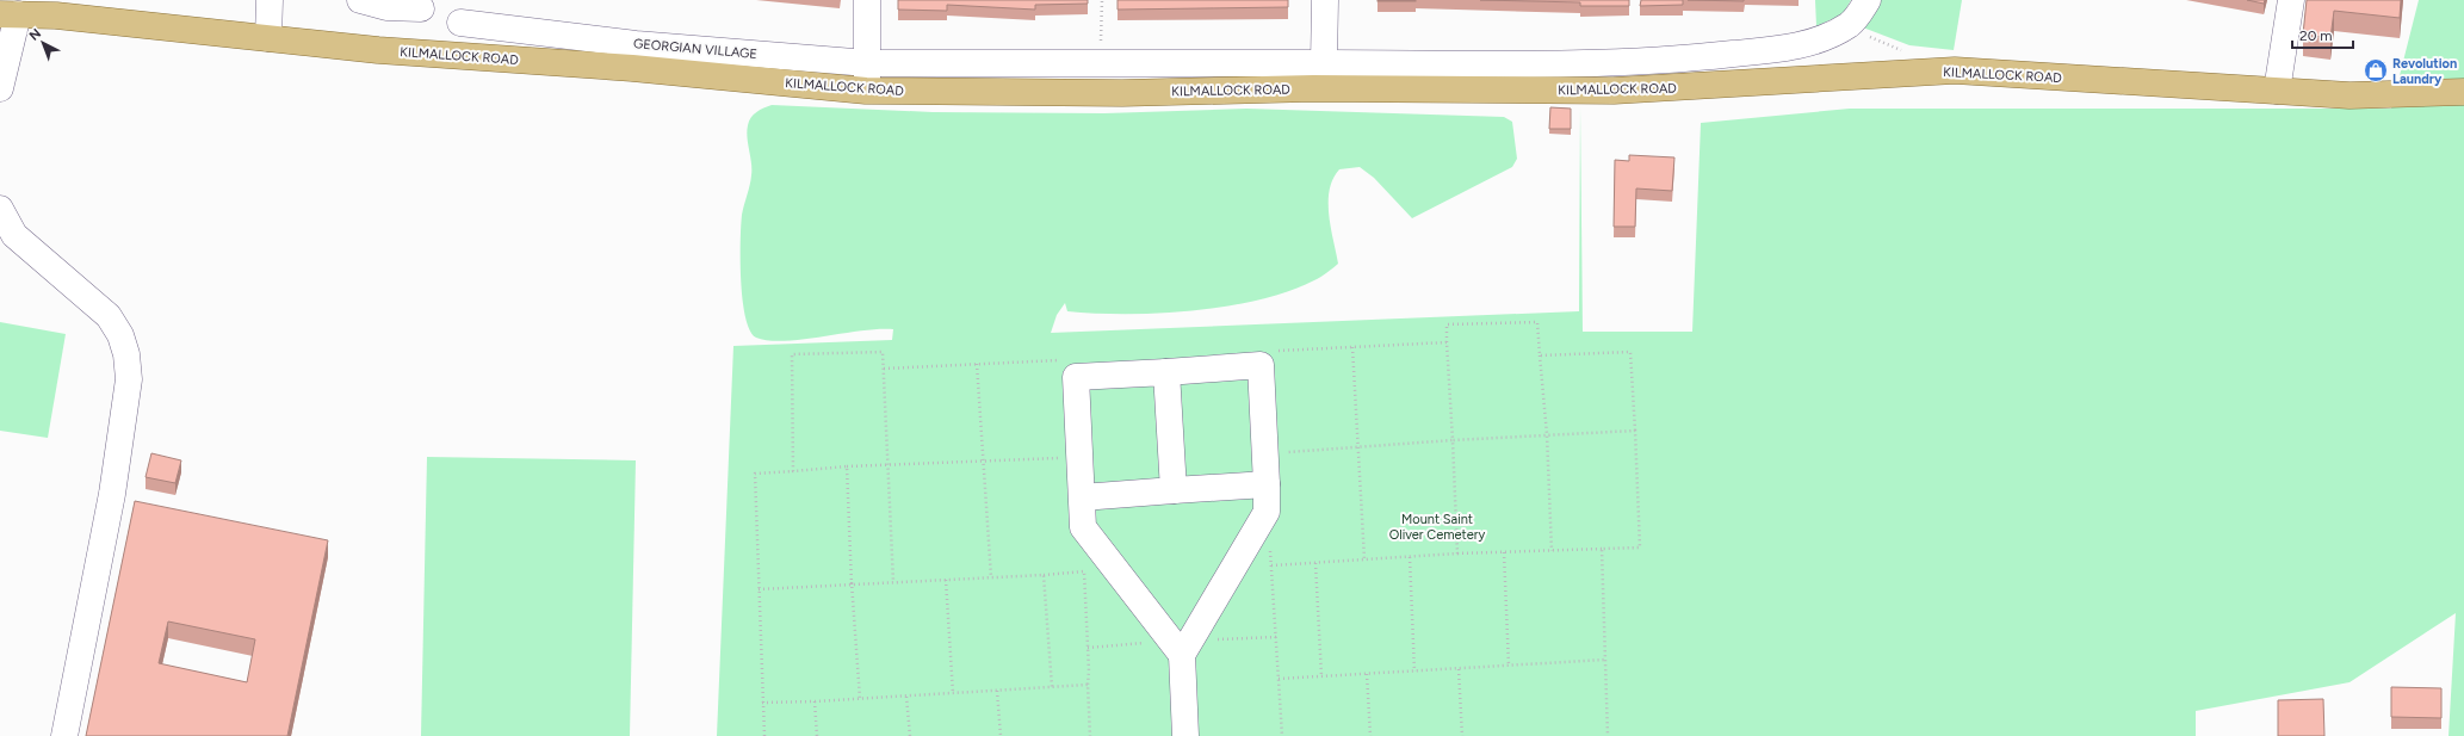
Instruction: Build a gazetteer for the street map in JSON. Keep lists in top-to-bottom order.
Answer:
{
  "streets": {
    "main road": ["KILMALLOCK ROAD"],
    "street": ["GEORGIAN VILLAGE"]
  },
  "crossings": [
    ["GEORGIAN VILLAGE", "KILMALLOCK ROAD"]
  ],
  "parks": ["Mount Saint Oliver Cemetery"],
  "places": {
    "shop": ["Revolution Laundry"]
  },
  "scale_bar": "20 m",
  "north": "top left"
}
